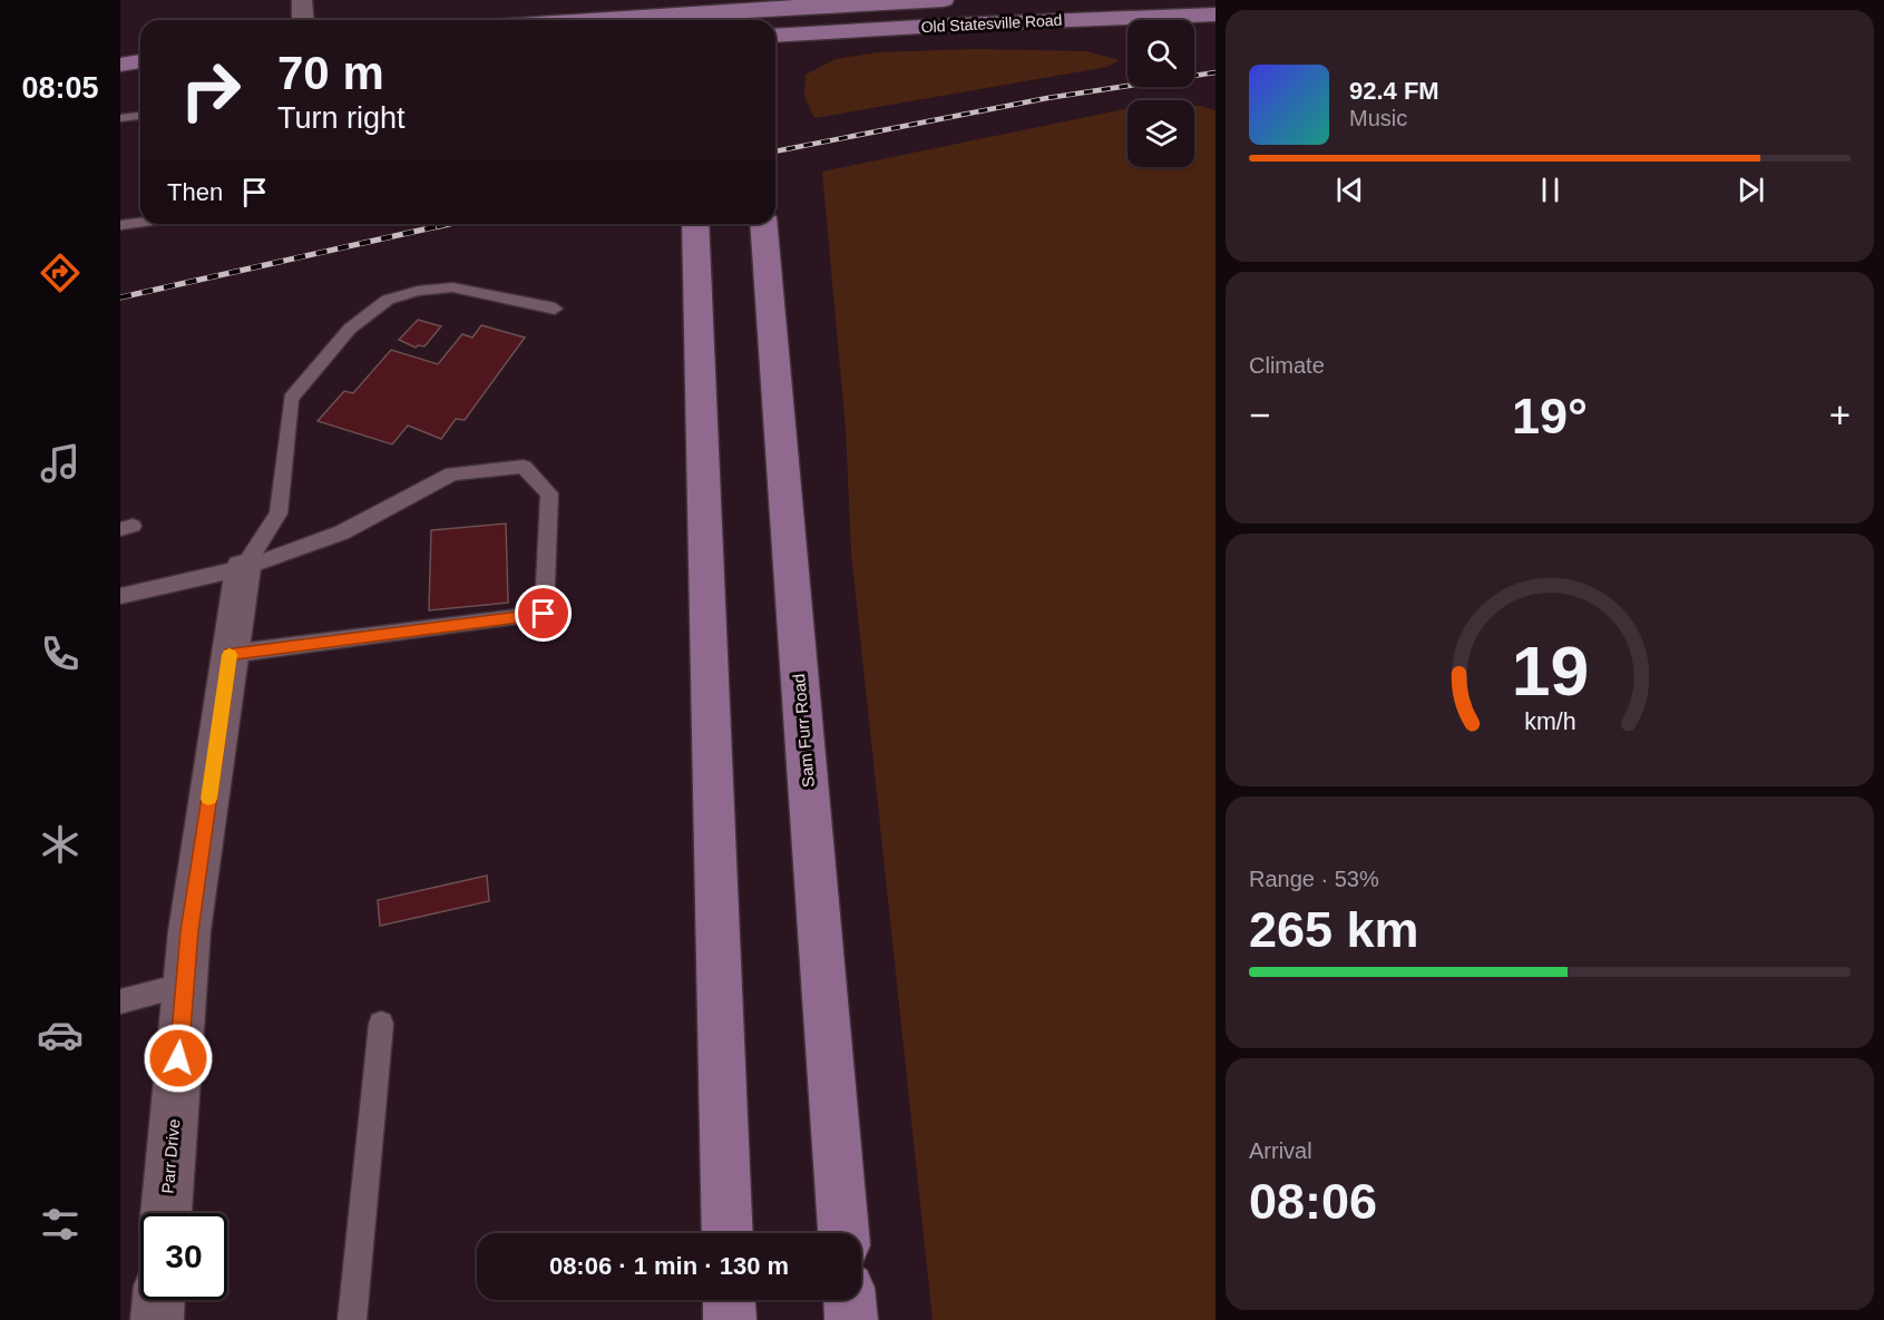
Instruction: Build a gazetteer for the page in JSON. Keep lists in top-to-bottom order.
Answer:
{
  "streets": {
    "main road": ["Old Statesville Road", "Sam Furr Road"],
    "street": ["Parr Drive"]
  },
  "page": {
    "tabs": "08:05",
    "turn": ["70 m", "Turn right"],
    "song": ["92.4 FM", "Music"],
    "then": "Then",
    "tile": [
      "Climate",
      ["Range · 53%", "265 km"],
      ["Arrival", "08:06"]
    ],
    "heat": ["−", "19°", "+"],
    "limit": "30",
    "trip": "08:06 · 1 min · 130 m",
    "gauge": ["19", "km/h"]
  }
}
